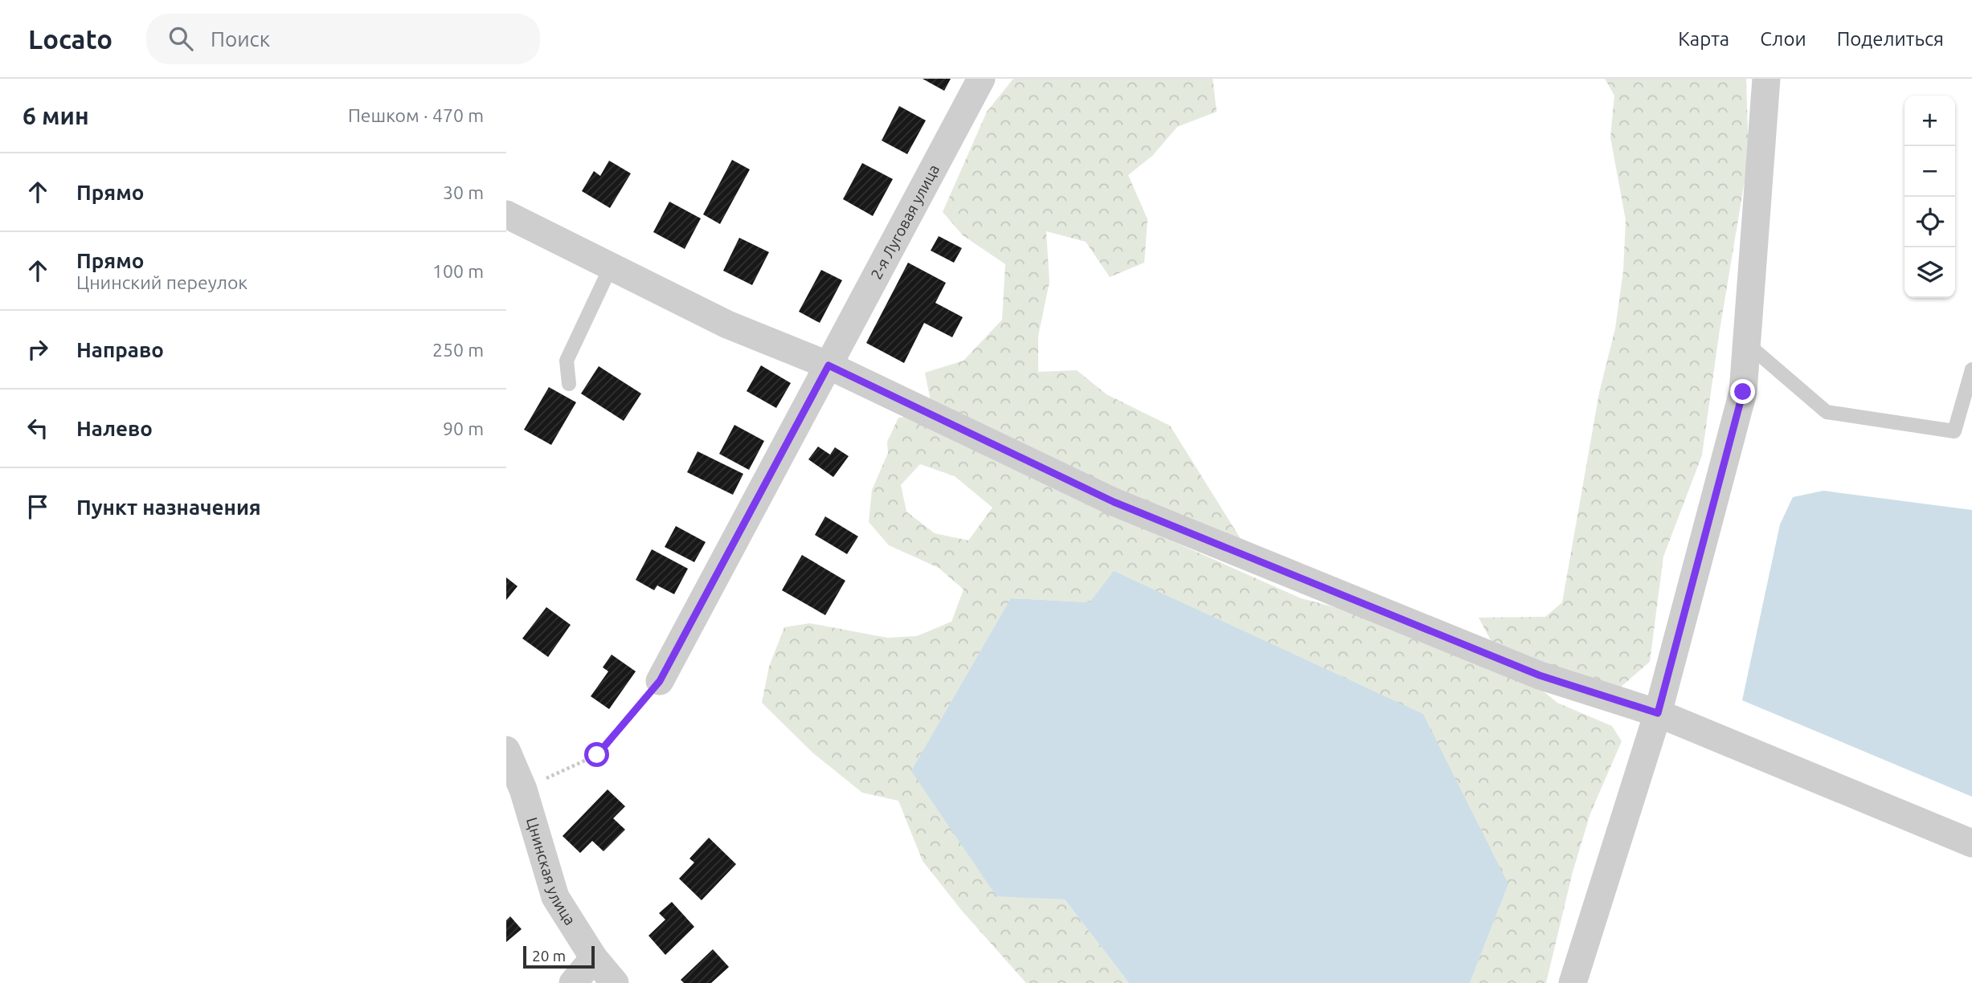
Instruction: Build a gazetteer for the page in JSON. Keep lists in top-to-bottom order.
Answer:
{
  "streets": {
    "street": ["2-я Луговая улица", "Цнинская улица"]
  },
  "scale_bar": "20 m",
  "page": {
    "header": "Locato",
    "search": "Поиск",
    "nav": ["Карта", "Слои", "Поделиться"],
    "heading": ["6 мин", "Пешком · 470 m"],
    "map_buttons": ["+", "−"],
    "list": [
      ["Прямо", "30 m"],
      ["Прямо", "Цнинский переулок", "100 m"],
      ["Направо", "250 m"],
      ["Налево", "90 m"],
      "Пункт назначения"
    ],
    "scale": "20 m"
  }
}
